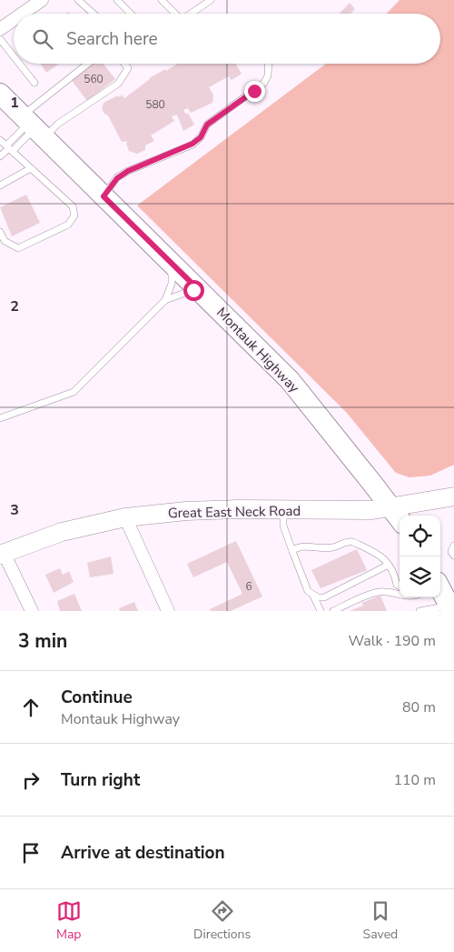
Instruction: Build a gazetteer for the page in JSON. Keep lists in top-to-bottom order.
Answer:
{
  "streets": {
    "main road": ["Montauk Highway", "Great East Neck Road"]
  },
  "crossings": [
    ["Montauk Highway", "Great East Neck Road"]
  ],
  "house_numbers": ["560", "580", "6"],
  "page": {
    "search": "Search here",
    "heading": ["3 min", "Walk · 190 m"],
    "list": [
      ["Continue", "Montauk Highway", "80 m"],
      ["Turn right", "110 m"],
      "Arrive at destination"
    ],
    "nav": ["Map", "Directions", "Saved"]
  },
  "grid": {
    "rows": ["1", "2", "3"]
  }
}
